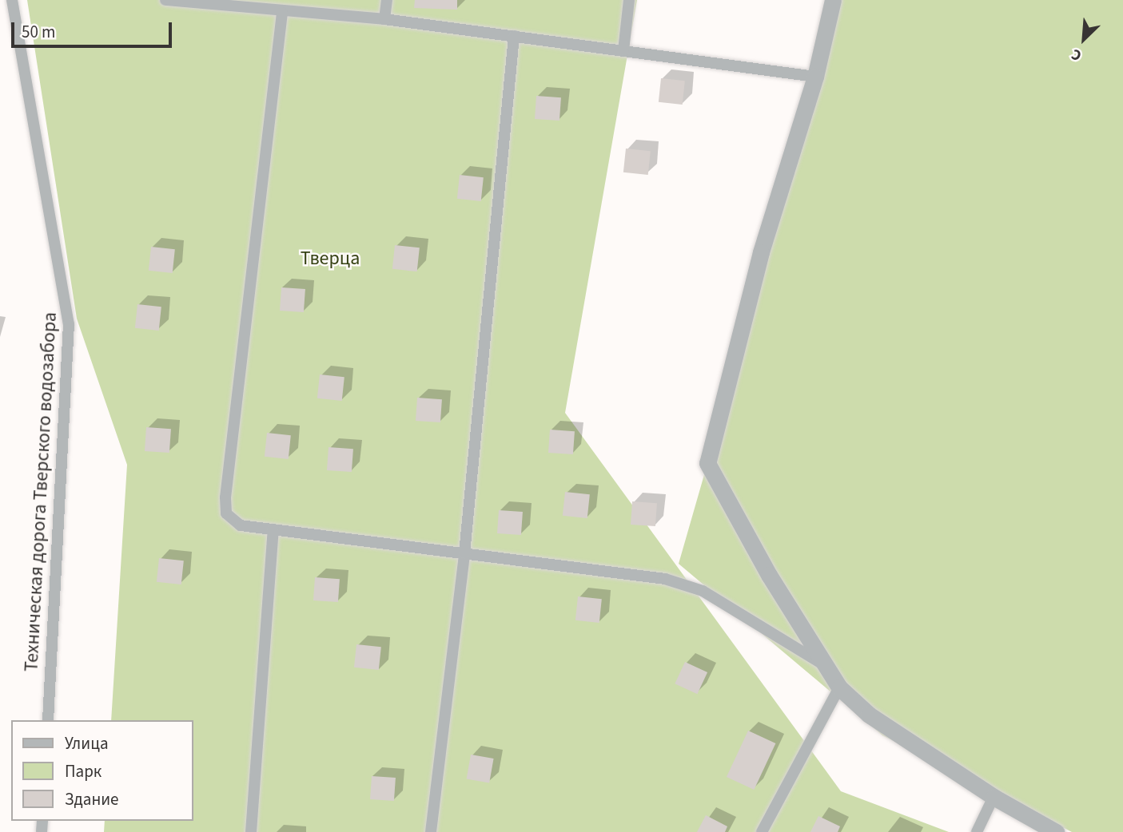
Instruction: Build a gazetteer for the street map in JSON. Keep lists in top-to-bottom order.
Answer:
{
  "streets": {
    "lane": ["Техническая дорога Тверского водозабора"]
  },
  "parks": ["Тверца"],
  "legend": ["Улица", "Парк", "Здание"],
  "scale_bar": "50 m",
  "north": "bottom left"
}
